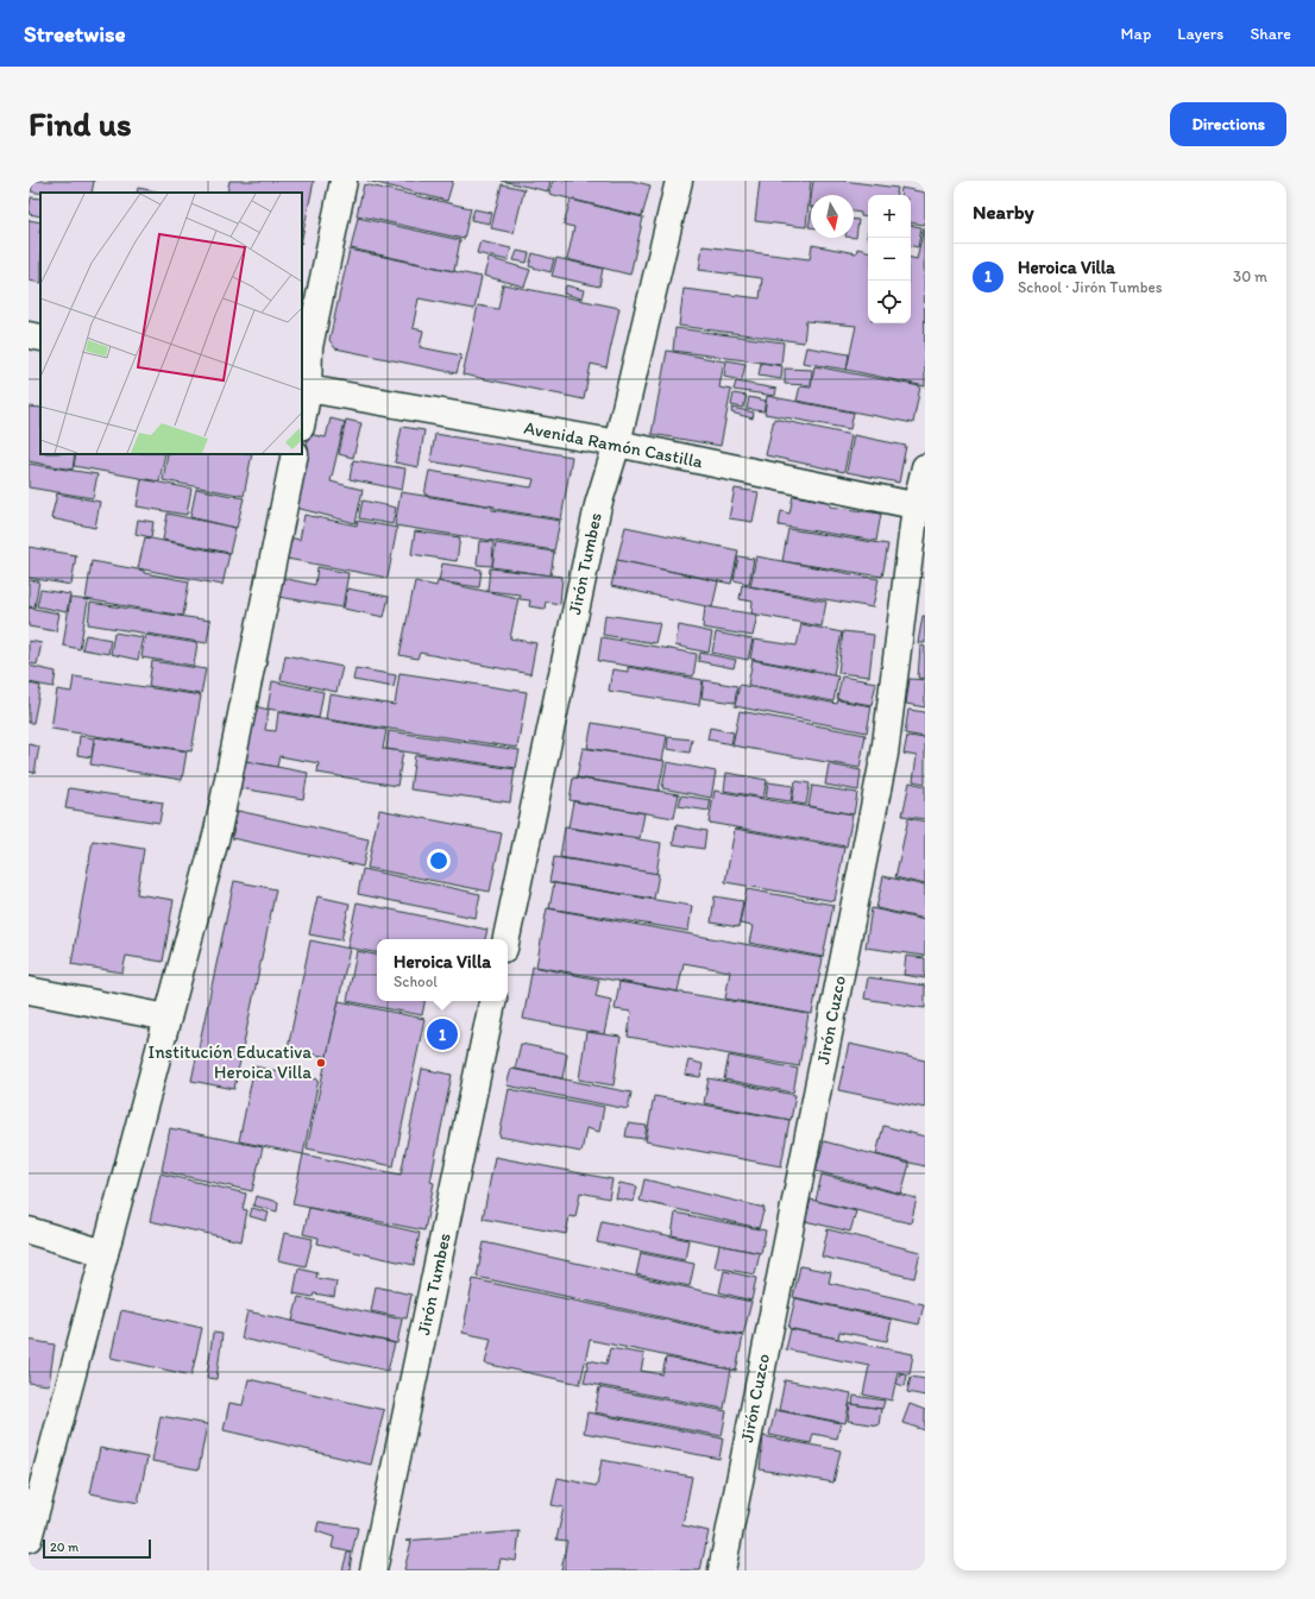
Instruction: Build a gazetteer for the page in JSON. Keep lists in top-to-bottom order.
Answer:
{
  "streets": {
    "street": ["Avenida Ramón Castilla", "Jirón Tumbes", "Jirón Cuzco"]
  },
  "crossings": [
    ["Avenida Ramón Castilla", "Jirón Tumbes"],
    ["Avenida Ramón Castilla", "Jirón Cuzco"]
  ],
  "places": ["Institución Educativa Heroica Villa"],
  "scale_bar": "20 m",
  "north": "bottom",
  "page": {
    "header": "Streetwise",
    "nav": ["Map", "Layers", "Share"],
    "buttons": "Directions",
    "title": "Find us",
    "heading": "Nearby",
    "map_buttons": ["+", "−"],
    "list": [
      {
        "mark": "1",
        "name": "Heroica Villa",
        "note": "School · Jirón Tumbes",
        "value": "30 m"
      }
    ],
    "popup": ["Heroica Villa", "School"],
    "pins": "1",
    "scale": "20 m"
  }
}
